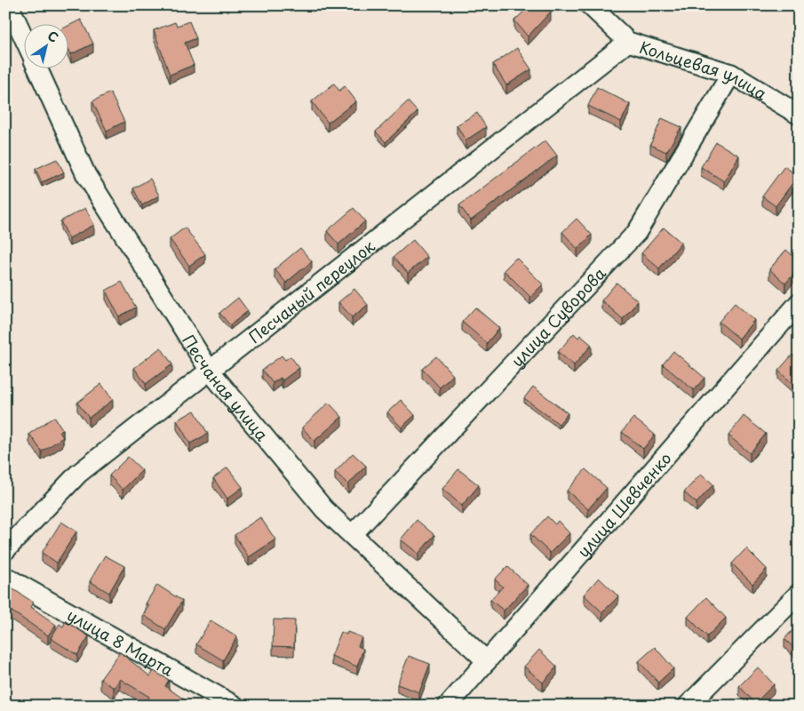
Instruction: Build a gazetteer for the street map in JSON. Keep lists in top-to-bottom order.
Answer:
{
  "streets": {
    "street": [
      "Кольцевая улица",
      "Песчаный переулок",
      "улица Суворова",
      "Песчаная улица",
      "улица Шевченко",
      "улица 8 Марта"
    ]
  },
  "crossings": [
    ["Кольцевая улица", "Песчаный переулок"],
    ["Кольцевая улица", "улица Суворова"],
    ["Песчаный переулок", "Песчаная улица"],
    ["улица Суворова", "Песчаная улица"],
    ["Песчаная улица", "улица Шевченко"]
  ],
  "north": "top right"
}
